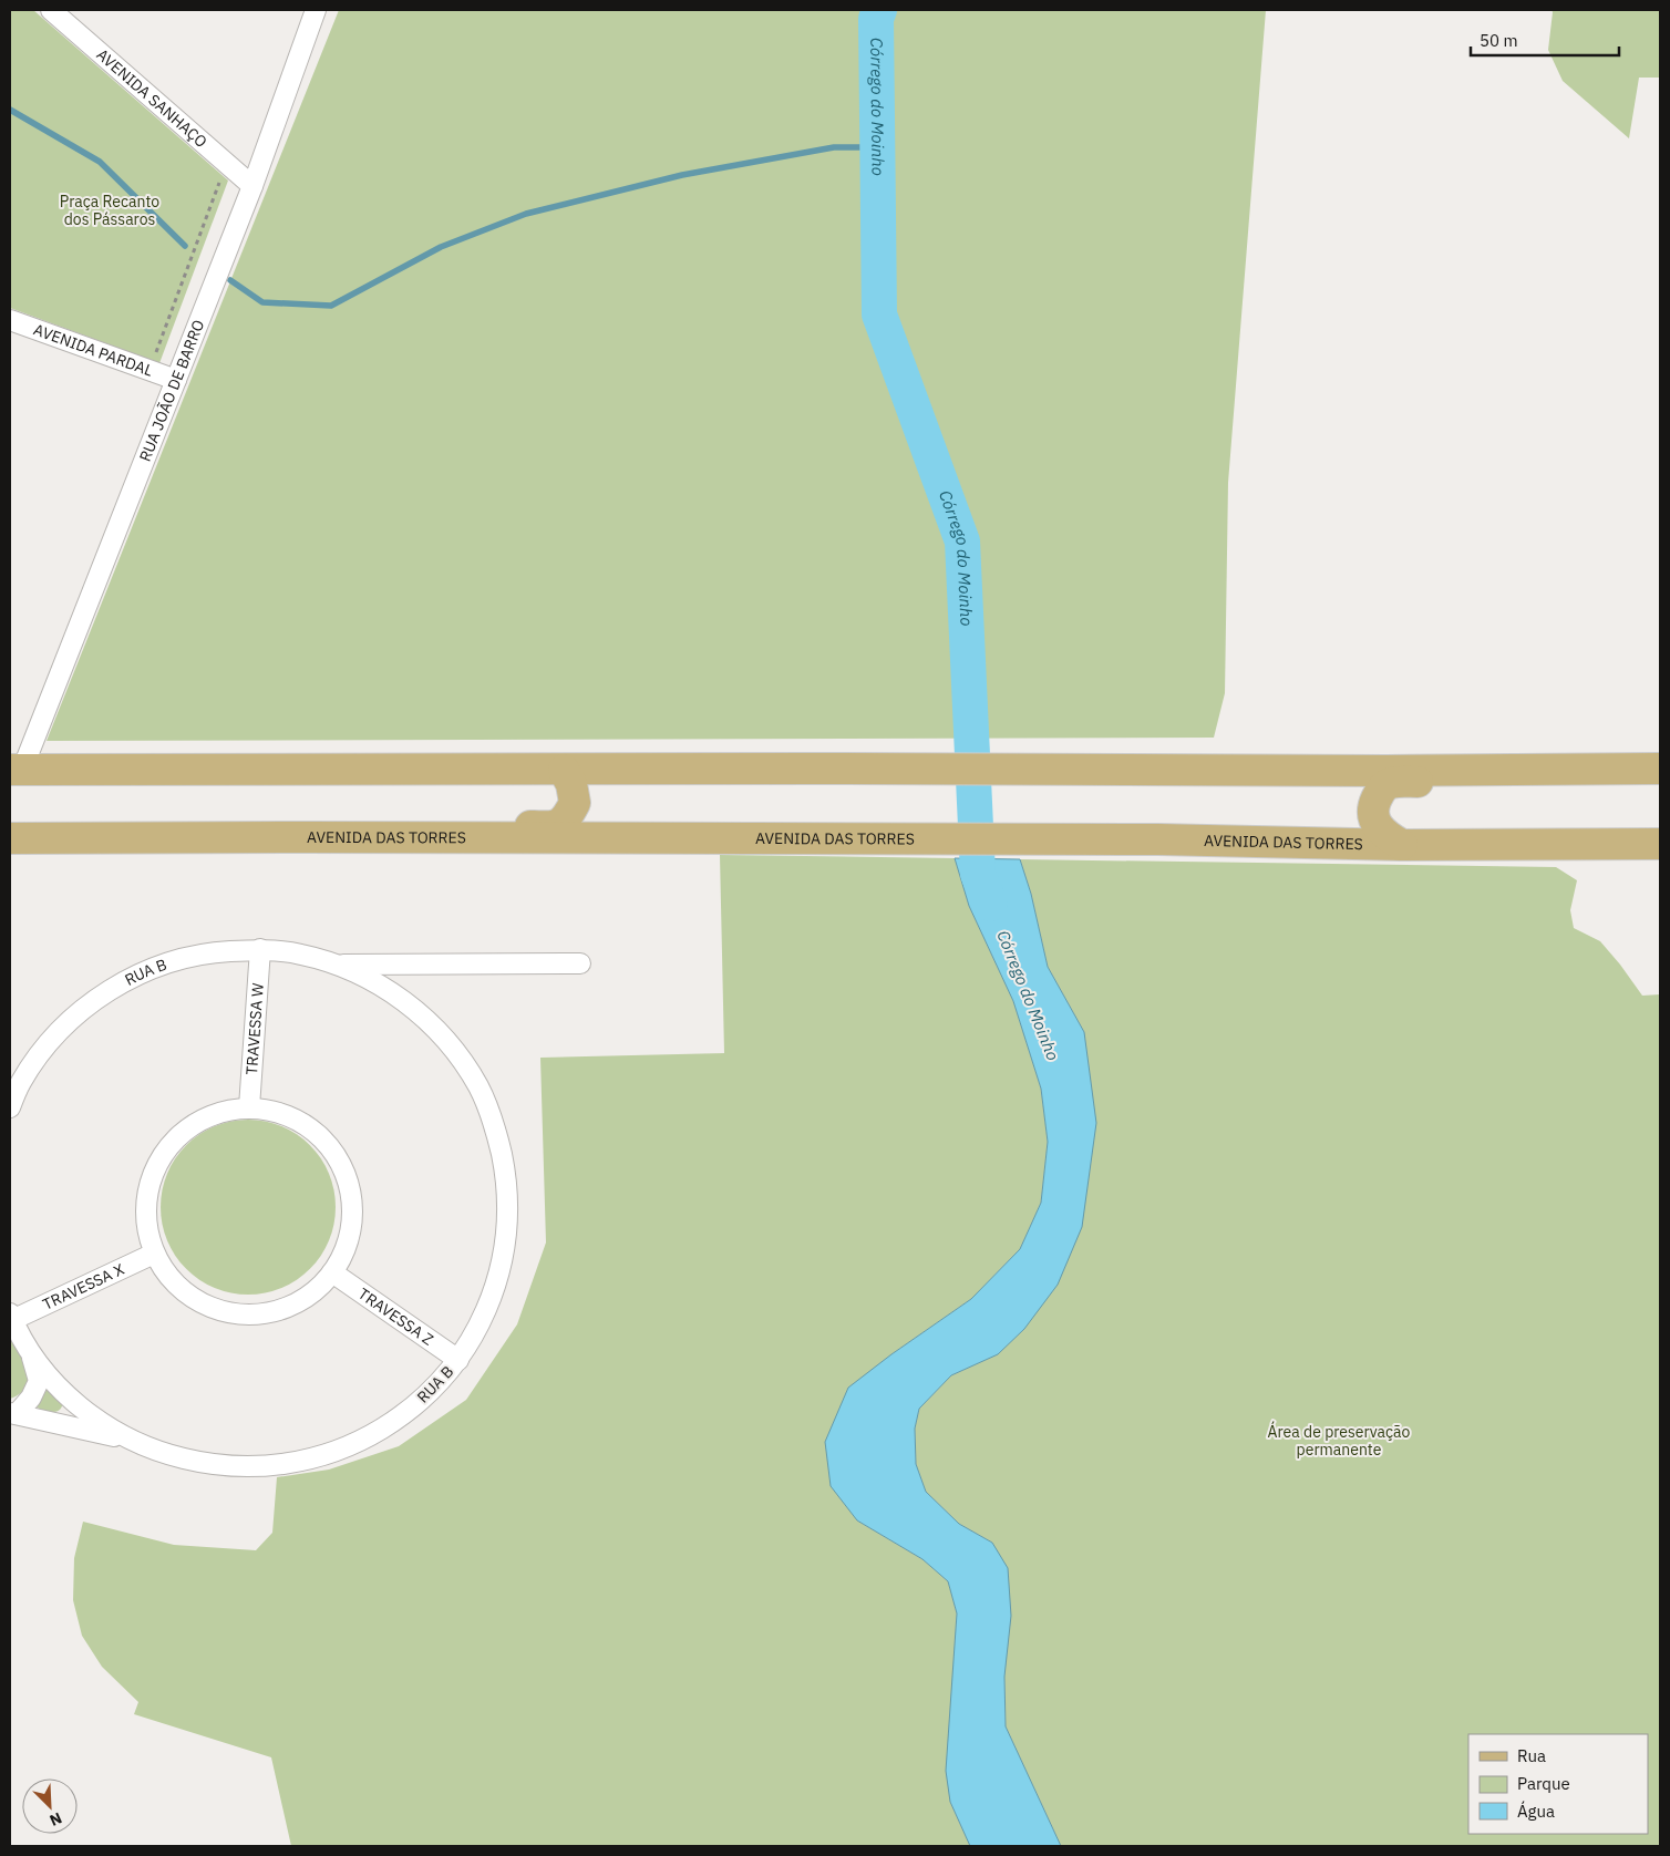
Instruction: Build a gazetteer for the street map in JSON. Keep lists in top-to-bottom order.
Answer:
{
  "streets": {
    "main road": ["AVENIDA DAS TORRES"],
    "street": [
      "AVENIDA SANHAÇO",
      "AVENIDA PARDAL",
      "RUA JOÃO DE BARRO",
      "RUA B",
      "TRAVESSA W",
      "TRAVESSA X",
      "TRAVESSA Z"
    ]
  },
  "crossings": [
    ["AVENIDA SANHAÇO", "RUA JOÃO DE BARRO"],
    ["AVENIDA PARDAL", "RUA JOÃO DE BARRO"],
    ["RUA B", "TRAVESSA W"],
    ["RUA B", "TRAVESSA X"],
    ["RUA B", "TRAVESSA Z"]
  ],
  "water": ["Córrego do Moinho"],
  "parks": ["Praça Recanto dos Pássaros", "Área de preservação permanente"],
  "legend": ["Rua", "Parque", "Água"],
  "scale_bar": "50 m",
  "north": "bottom right"
}
